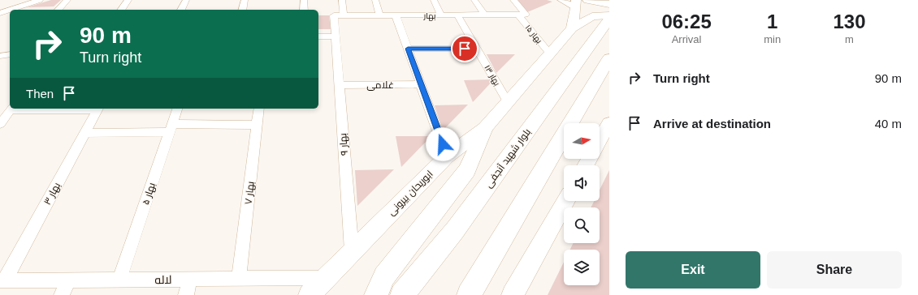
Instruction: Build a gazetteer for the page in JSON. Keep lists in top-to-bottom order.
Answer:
{
  "streets": {
    "main road": ["بلوار شهید آنجفی", "ابوریحان بیرونی"],
    "street": [
      "بهار",
      "بهار ۱۵",
      "بهار ۱۳",
      "غلامی",
      "بهار ۹",
      "بهار ۷",
      "بهار ۳",
      "بهار ۵",
      "لاله"
    ]
  },
  "crossings": [
    ["بهار", "بهار ۱۵"],
    ["بهار", "بهار ۱۳"],
    ["بهار", "بهار ۹"],
    ["بهار ۱۵", "ابوریحان بیرونی"],
    ["بهار ۱۳", "ابوریحان بیرونی"],
    ["غلامی", "بهار ۹"],
    ["بهار ۹", "ابوریحان بیرونی"],
    ["بهار ۷", "لاله"],
    ["ابوریحان بیرونی", "لاله"],
    ["بهار ۳", "لاله"],
    ["بهار ۵", "لاله"]
  ],
  "north": "right",
  "page": {
    "eta": [
      "06:25",
      "Arrival",
      "1",
      "min",
      "130",
      "m"
    ],
    "turn": ["90 m", "Turn right"],
    "list": [
      {
        "name": "Turn right",
        "value": "90 m"
      },
      {
        "name": "Arrive at destination",
        "value": "40 m"
      }
    ],
    "then": "Then",
    "buttons": ["Exit", "Share"]
  }
}
